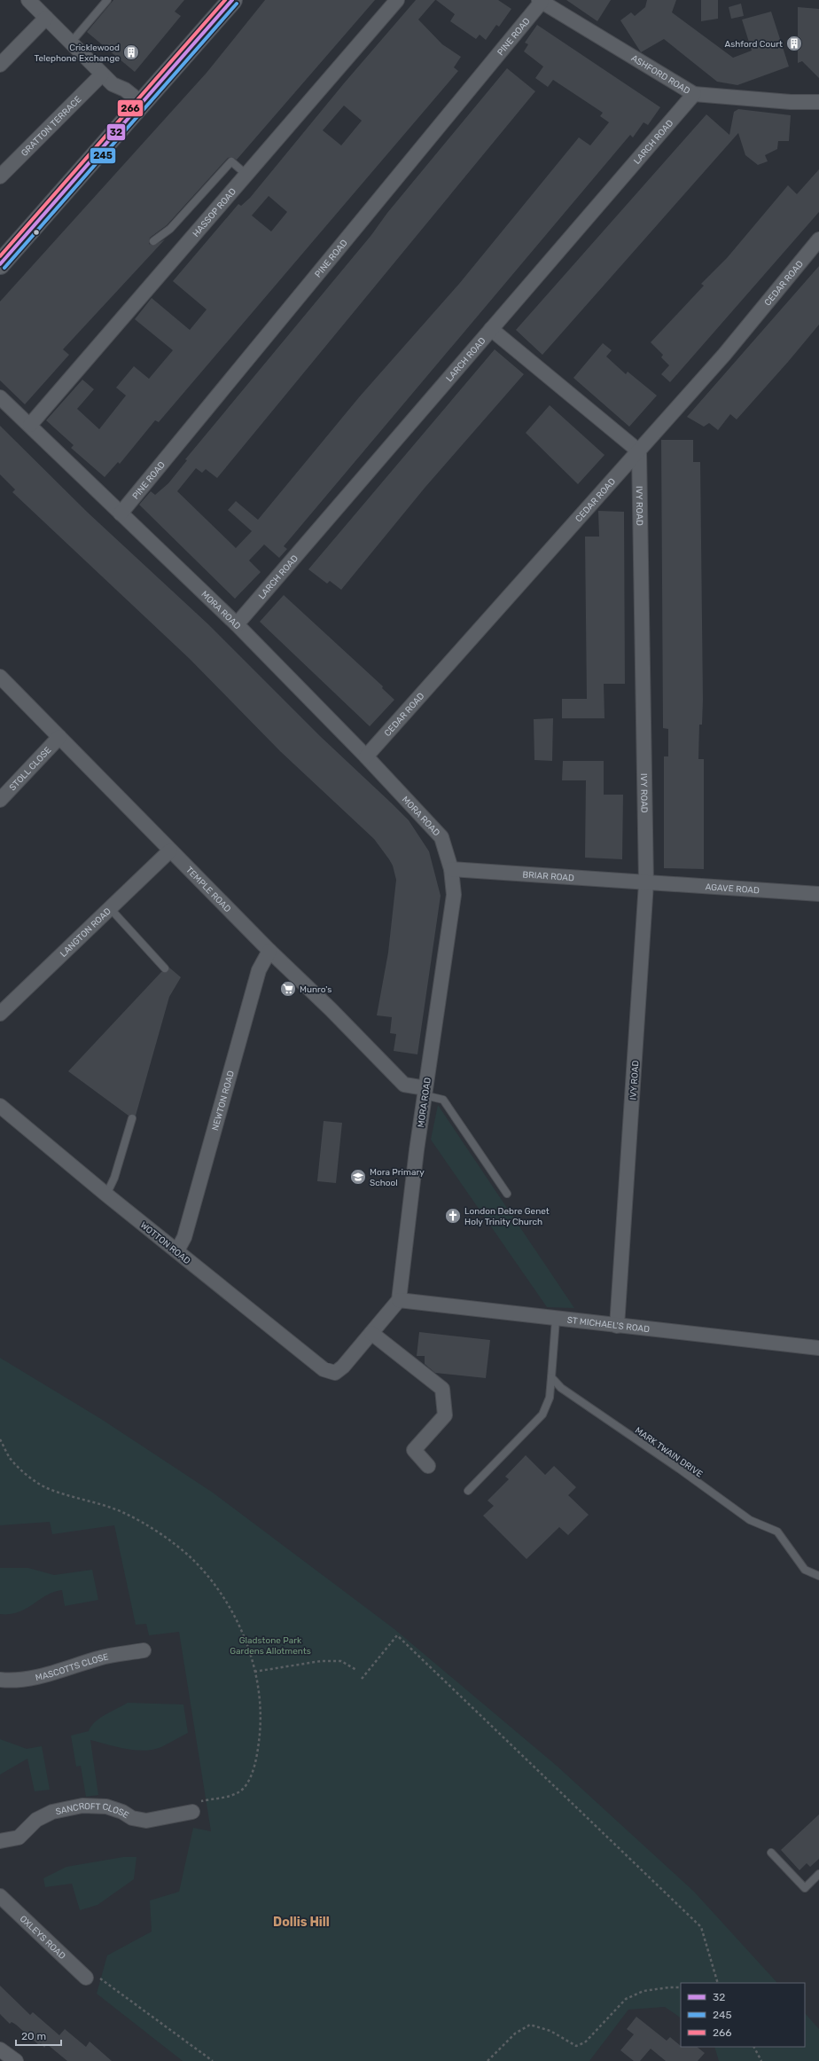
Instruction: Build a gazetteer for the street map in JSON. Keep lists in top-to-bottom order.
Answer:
{
  "streets": {
    "street": [
      "PINE ROAD",
      "ASHFORD ROAD",
      "GRATTON TERRACE",
      "LARCH ROAD",
      "HASSOP ROAD",
      "CEDAR ROAD",
      "IVY ROAD",
      "MORA ROAD",
      "STOLL CLOSE",
      "BRIAR ROAD",
      "AGAVE ROAD",
      "TEMPLE ROAD",
      "LANGTON ROAD",
      "NEWTON ROAD",
      "WOTTON ROAD",
      "ST MICHAEL'S ROAD",
      "MASCOTTS CLOSE",
      "SANCROFT CLOSE",
      "OXLEYS ROAD"
    ],
    "lane": ["MARK TWAIN DRIVE"]
  },
  "crossings": [
    ["PINE ROAD", "ASHFORD ROAD"],
    ["PINE ROAD", "MORA ROAD"],
    ["ASHFORD ROAD", "LARCH ROAD"],
    ["LARCH ROAD", "MORA ROAD"],
    ["HASSOP ROAD", "MORA ROAD"],
    ["CEDAR ROAD", "IVY ROAD"],
    ["CEDAR ROAD", "MORA ROAD"],
    ["IVY ROAD", "BRIAR ROAD"],
    ["IVY ROAD", "AGAVE ROAD"],
    ["IVY ROAD", "ST MICHAEL'S ROAD"],
    ["MORA ROAD", "BRIAR ROAD"],
    ["MORA ROAD", "TEMPLE ROAD"],
    ["MORA ROAD", "ST MICHAEL'S ROAD"],
    ["STOLL CLOSE", "TEMPLE ROAD"],
    ["BRIAR ROAD", "AGAVE ROAD"],
    ["TEMPLE ROAD", "LANGTON ROAD"],
    ["TEMPLE ROAD", "NEWTON ROAD"],
    ["NEWTON ROAD", "WOTTON ROAD"]
  ],
  "districts": ["Dollis Hill"],
  "parks": ["Gladstone Park Gardens Allotments"],
  "places": {
    "building": ["Ashford Court", "Cricklewood Telephone Exchange"],
    "supermarket": ["Munro's"],
    "school or university": ["Mora Primary School"],
    "church": ["London Debre Genet Holy Trinity Church"]
  },
  "lines": ["transit line 32", "transit line 266", "transit line 245"],
  "legend": ["32", "245", "266"],
  "scale_bar": "20 m"
}
